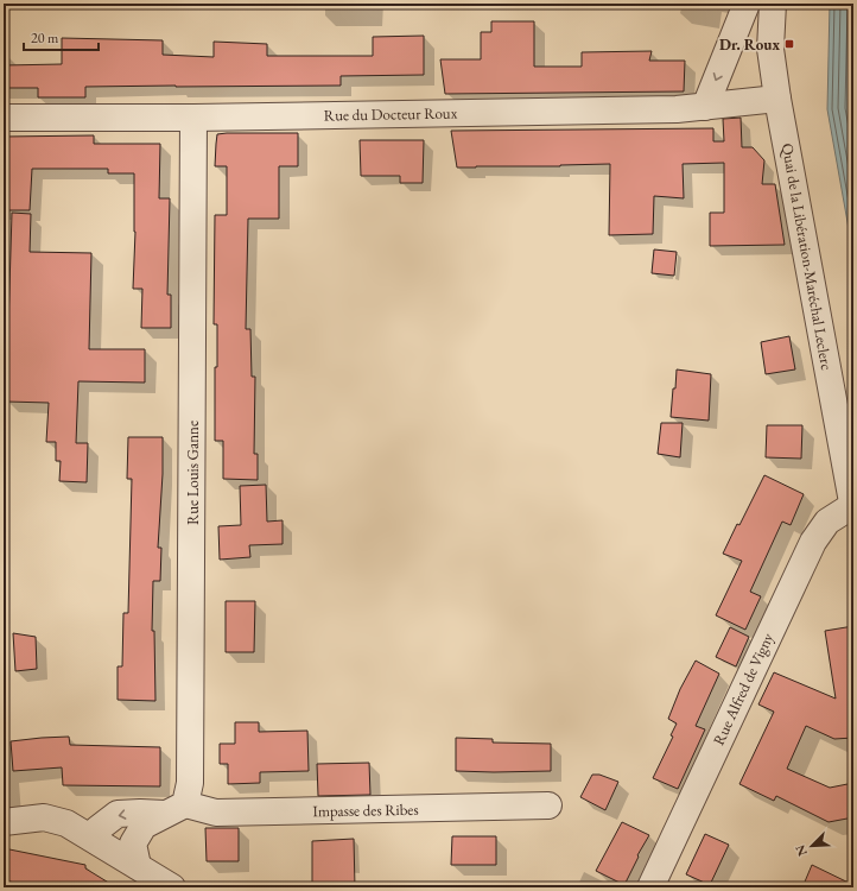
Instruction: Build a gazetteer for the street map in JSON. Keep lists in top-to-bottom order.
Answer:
{
  "streets": {
    "street": [
      "Rue du Docteur Roux",
      "Quai de la Libération-Maréchal Leclerc",
      "Rue Louis Ganne",
      "Rue Alfred de Vigny",
      "Impasse des Ribes"
    ]
  },
  "crossings": [
    ["Rue du Docteur Roux", "Quai de la Libération-Maréchal Leclerc"],
    ["Rue du Docteur Roux", "Rue Louis Ganne"],
    ["Quai de la Libération-Maréchal Leclerc", "Rue Alfred de Vigny"],
    ["Rue Louis Ganne", "Impasse des Ribes"]
  ],
  "places": {
    "transit": ["Dr. Roux"]
  },
  "scale_bar": "20 m",
  "north": "bottom left"
}
